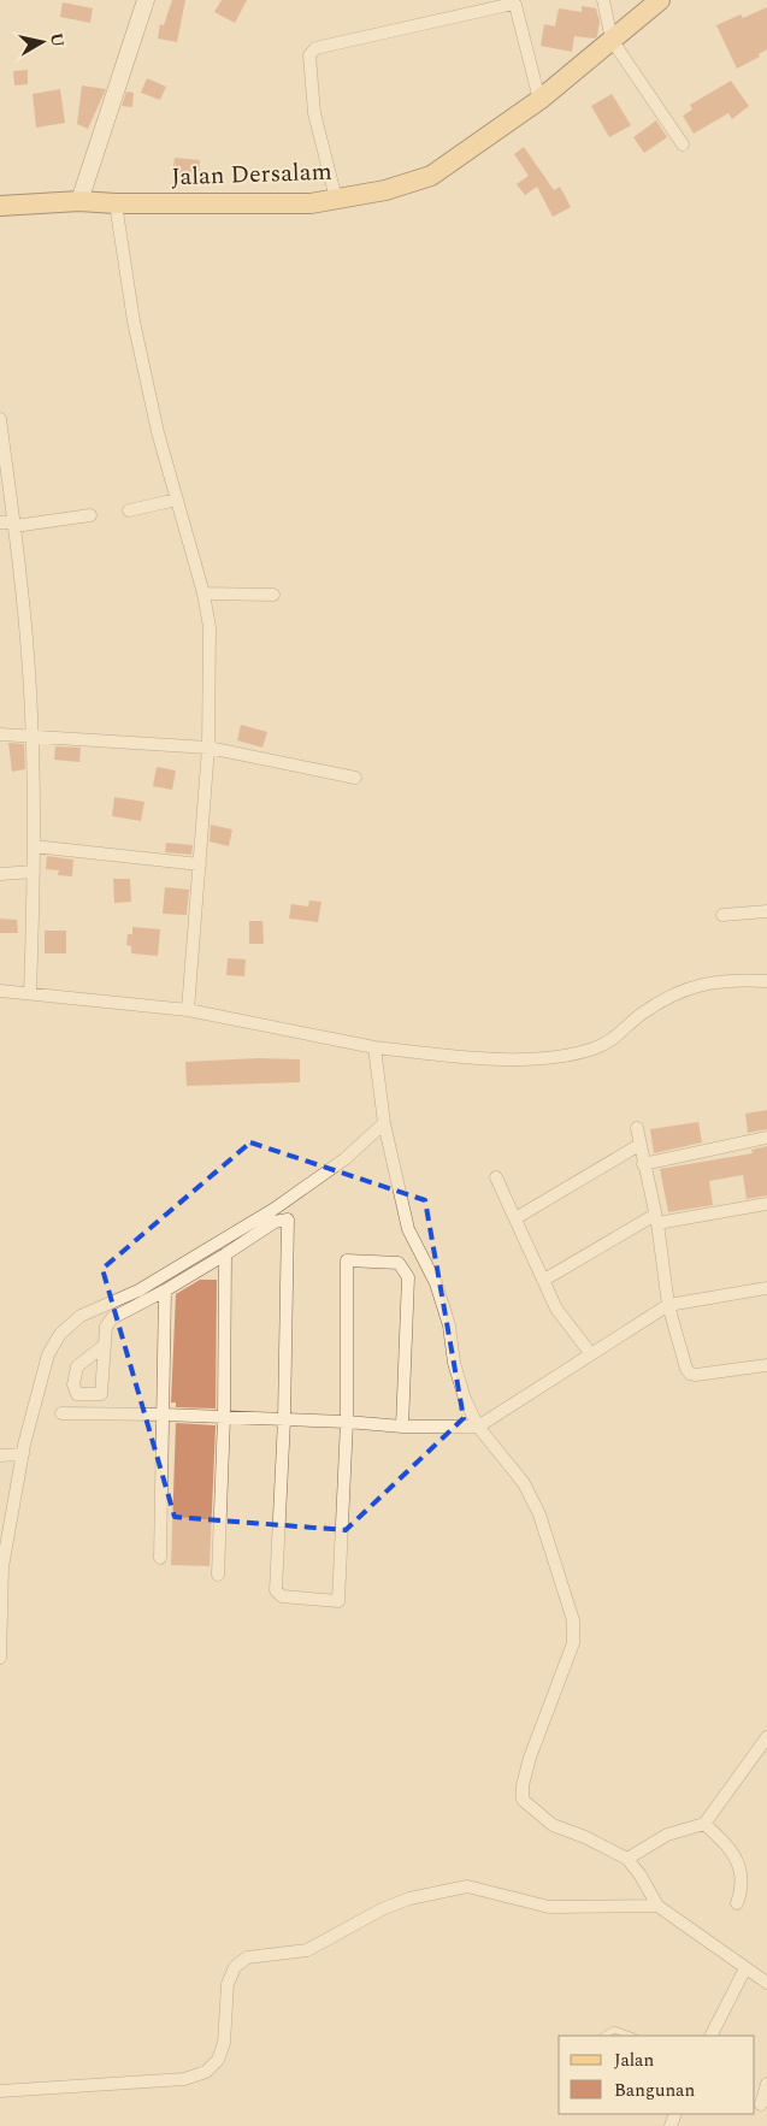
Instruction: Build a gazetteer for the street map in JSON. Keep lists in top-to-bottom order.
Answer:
{
  "streets": {
    "main road": ["Jalan Dersalam"]
  },
  "legend": ["Jalan", "Bangunan"],
  "north": "right"
}
